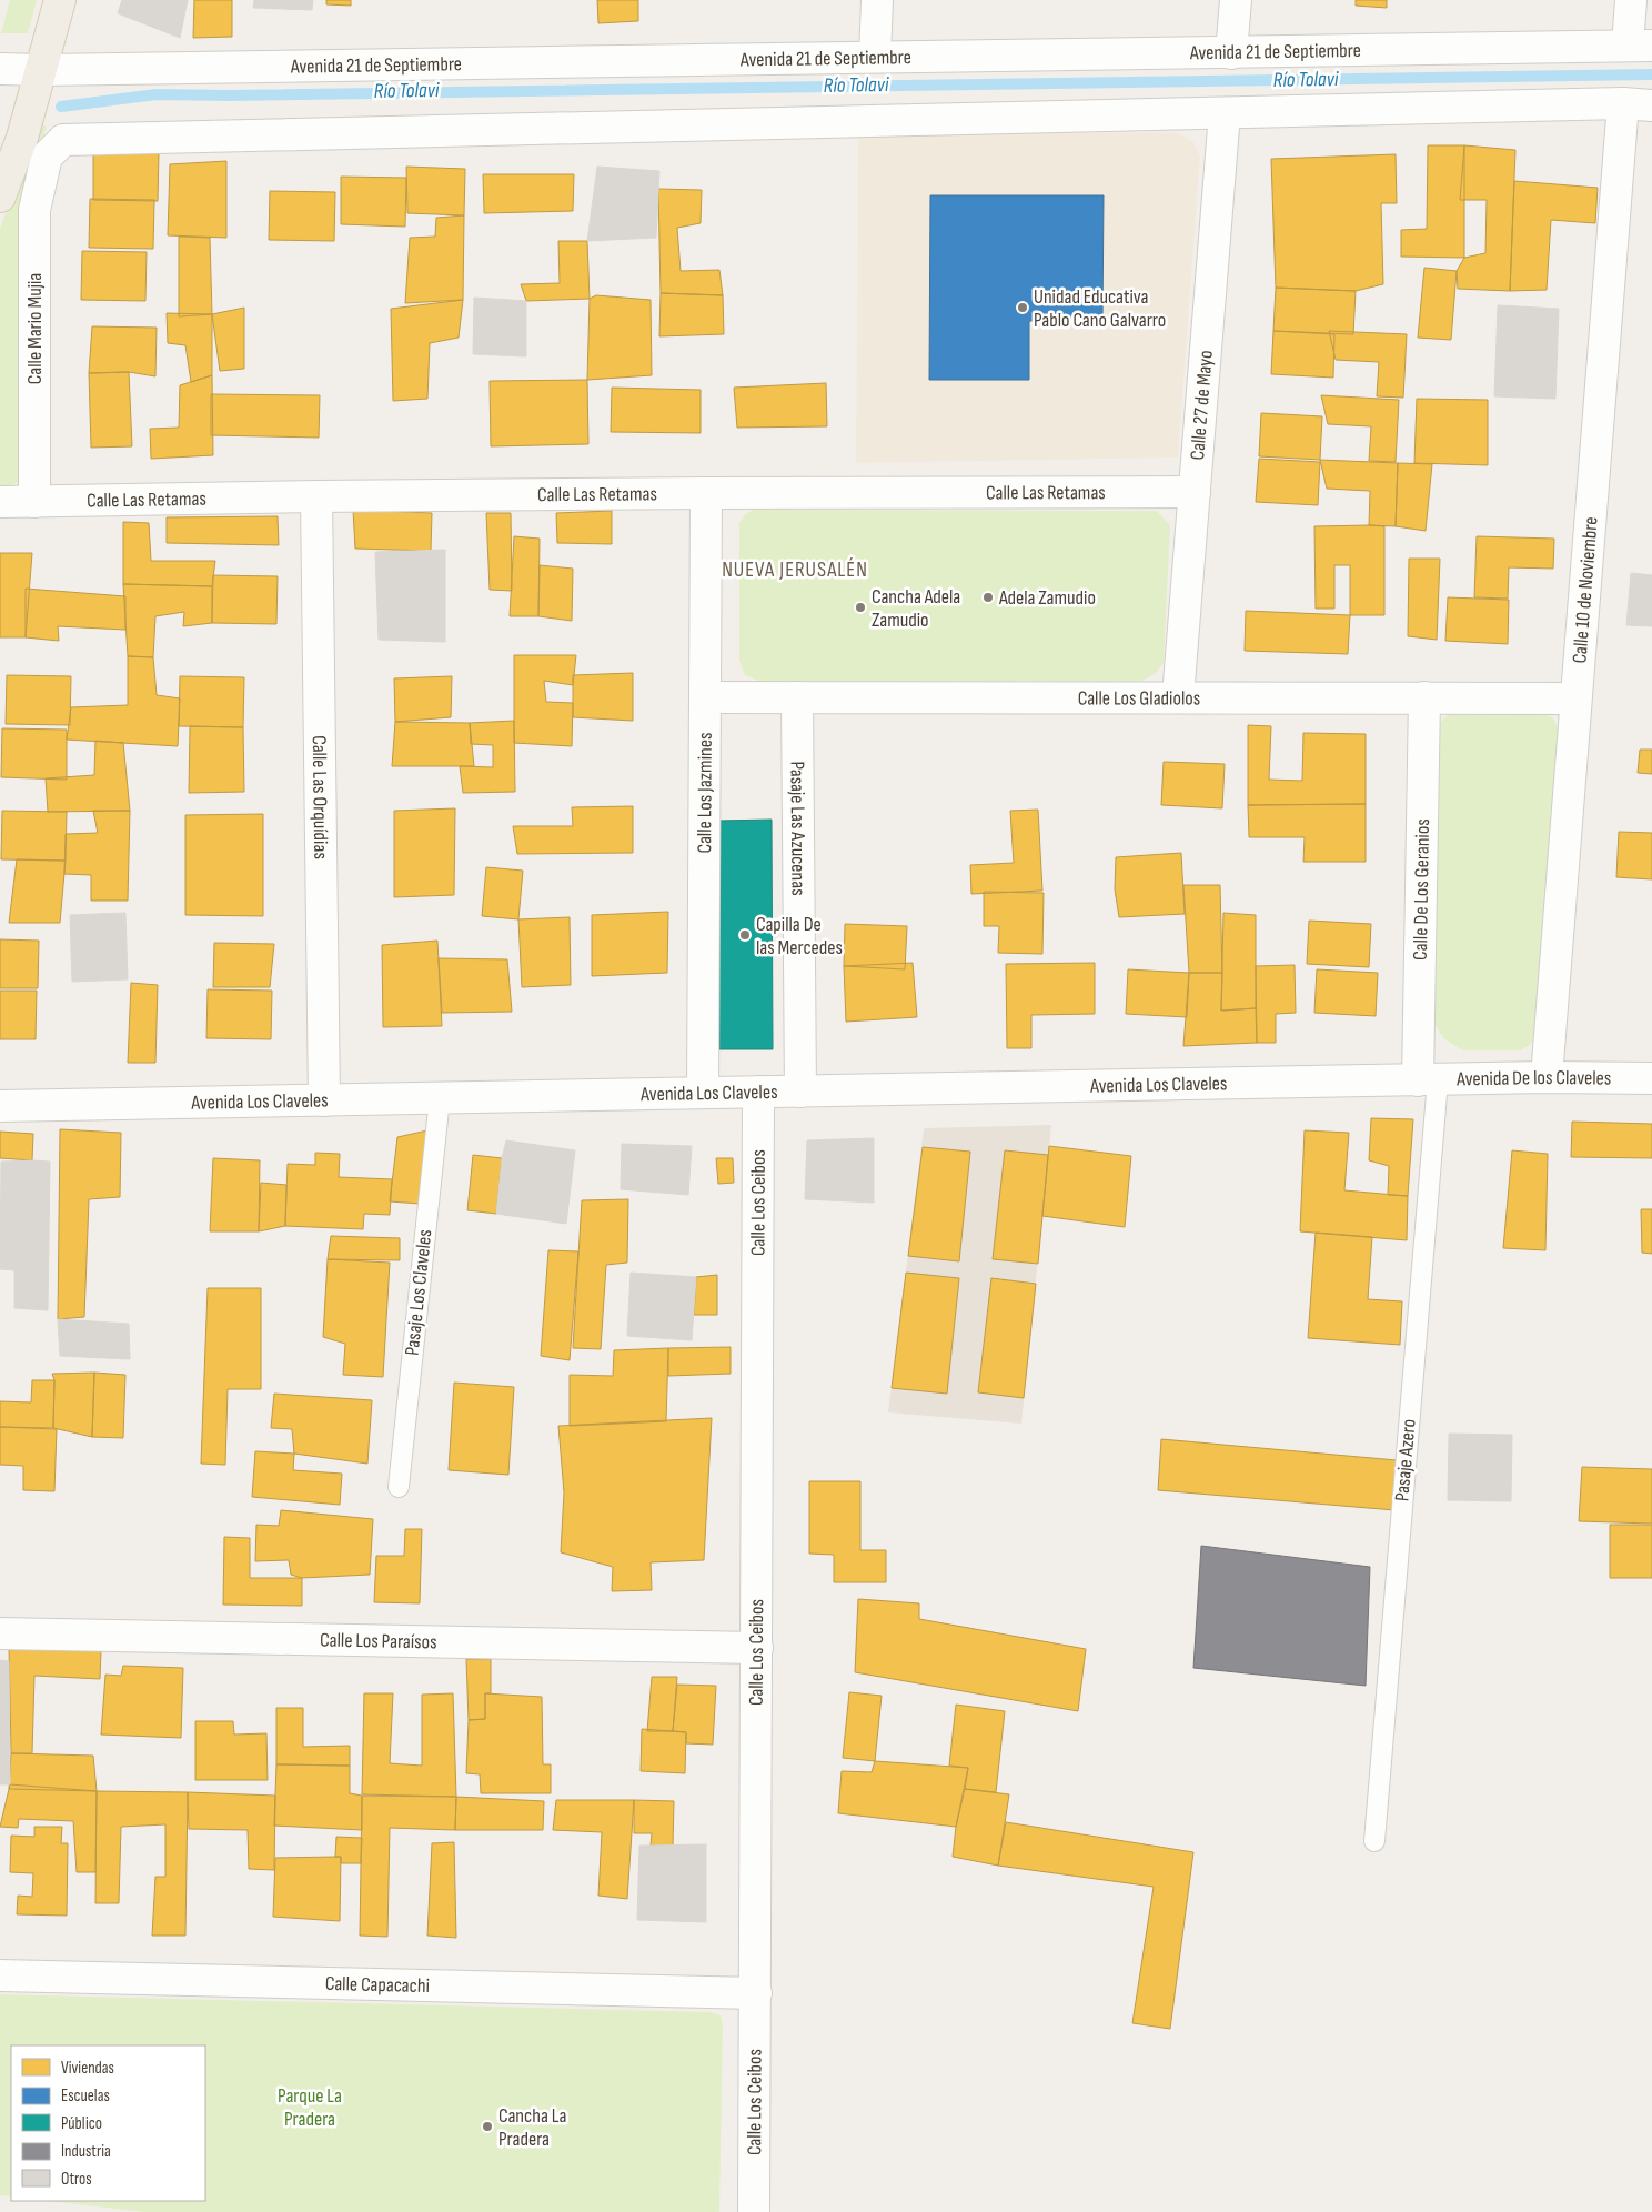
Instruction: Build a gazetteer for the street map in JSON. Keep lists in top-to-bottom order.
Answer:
{
  "streets": {
    "street": [
      "Avenida 21 de Septiembre",
      "Calle Mario Mujia",
      "Calle 27 de Mayo",
      "Calle Las Retamas",
      "Calle 10 de Noviembre",
      "Calle Los Gladiolos",
      "Calle Los Jazmines",
      "Calle Las Orquídias",
      "Pasaje Las Azucenas",
      "Calle De Los Geranios",
      "Avenida De los Claveles",
      "Avenida Los Claveles",
      "Calle Los Ceibos",
      "Calle Los Paraísos",
      "Calle Capacachi"
    ],
    "lane": ["Pasaje Los Claveles", "Pasaje Azero"]
  },
  "crossings": [
    ["Calle Mario Mujia", "Calle 27 de Mayo"],
    ["Calle Mario Mujia", "Calle Las Retamas"],
    ["Calle 27 de Mayo", "Calle Las Retamas"],
    ["Calle 27 de Mayo", "Calle Los Gladiolos"],
    ["Calle Las Retamas", "Calle Los Jazmines"],
    ["Calle Las Retamas", "Calle Las Orquídias"],
    ["Calle 10 de Noviembre", "Calle Los Gladiolos"],
    ["Calle 10 de Noviembre", "Avenida De los Claveles"],
    ["Calle Los Gladiolos", "Calle Los Jazmines"],
    ["Calle Los Gladiolos", "Pasaje Las Azucenas"],
    ["Calle Los Gladiolos", "Calle De Los Geranios"],
    ["Calle Los Jazmines", "Avenida Los Claveles"],
    ["Calle Las Orquídias", "Avenida Los Claveles"],
    ["Pasaje Las Azucenas", "Avenida Los Claveles"],
    ["Calle De Los Geranios", "Avenida De los Claveles"],
    ["Calle De Los Geranios", "Avenida Los Claveles"],
    ["Calle De Los Geranios", "Pasaje Azero"],
    ["Avenida De los Claveles", "Avenida Los Claveles"],
    ["Avenida De los Claveles", "Pasaje Azero"],
    ["Avenida Los Claveles", "Calle Los Ceibos"],
    ["Avenida Los Claveles", "Pasaje Los Claveles"],
    ["Avenida Los Claveles", "Pasaje Azero"],
    ["Calle Los Ceibos", "Calle Los Paraísos"],
    ["Calle Los Ceibos", "Calle Capacachi"]
  ],
  "districts": ["NUEVA JERUSALÉN"],
  "water": ["Río Tolavi"],
  "parks": ["Parque La Pradera"],
  "places": [
    "Unidad Educativa Pablo Cano Galvarro",
    "Adela Zamudio",
    "Cancha Adela Zamudio",
    "Capilla De las Mercedes",
    "Cancha La Pradera"
  ],
  "legend": [
    "Viviendas",
    "Escuelas",
    "Público",
    "Industria",
    "Otros"
  ]
}
